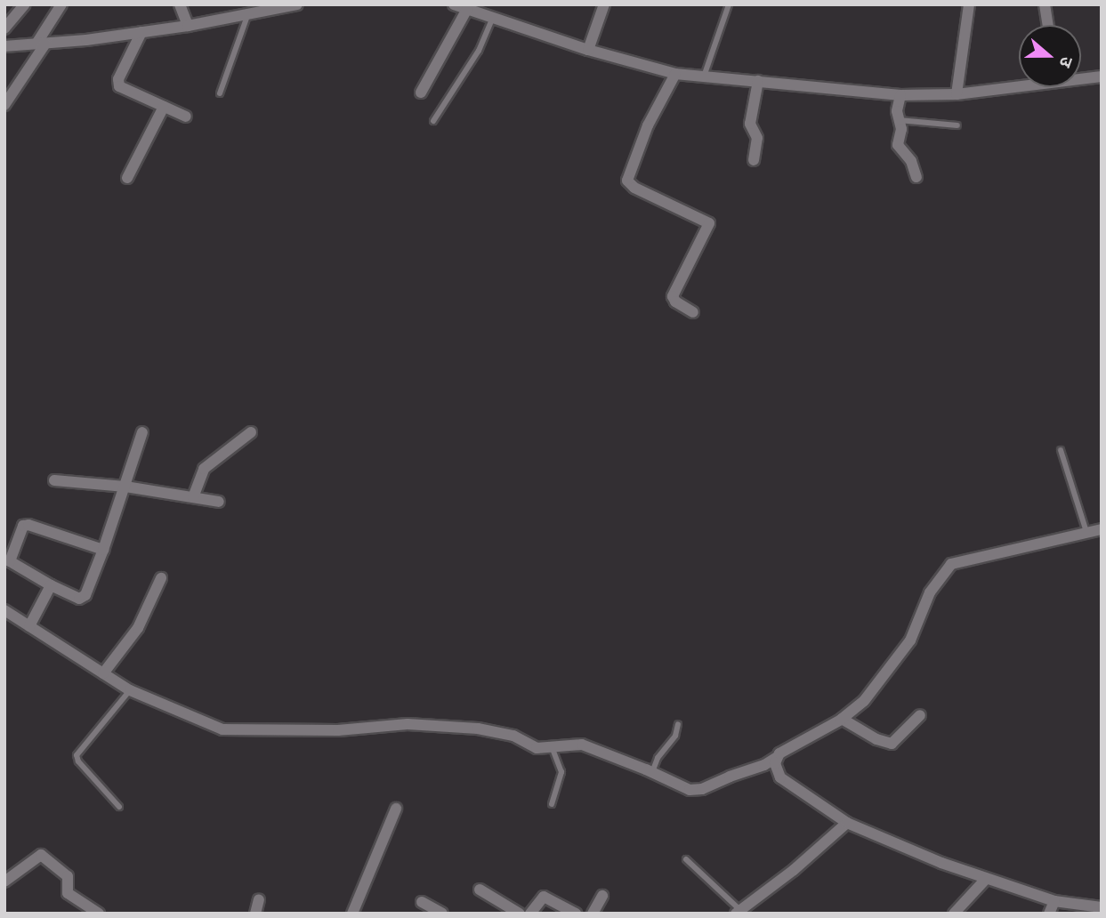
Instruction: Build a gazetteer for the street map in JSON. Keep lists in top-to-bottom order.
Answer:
{
  "north": "right"
}
